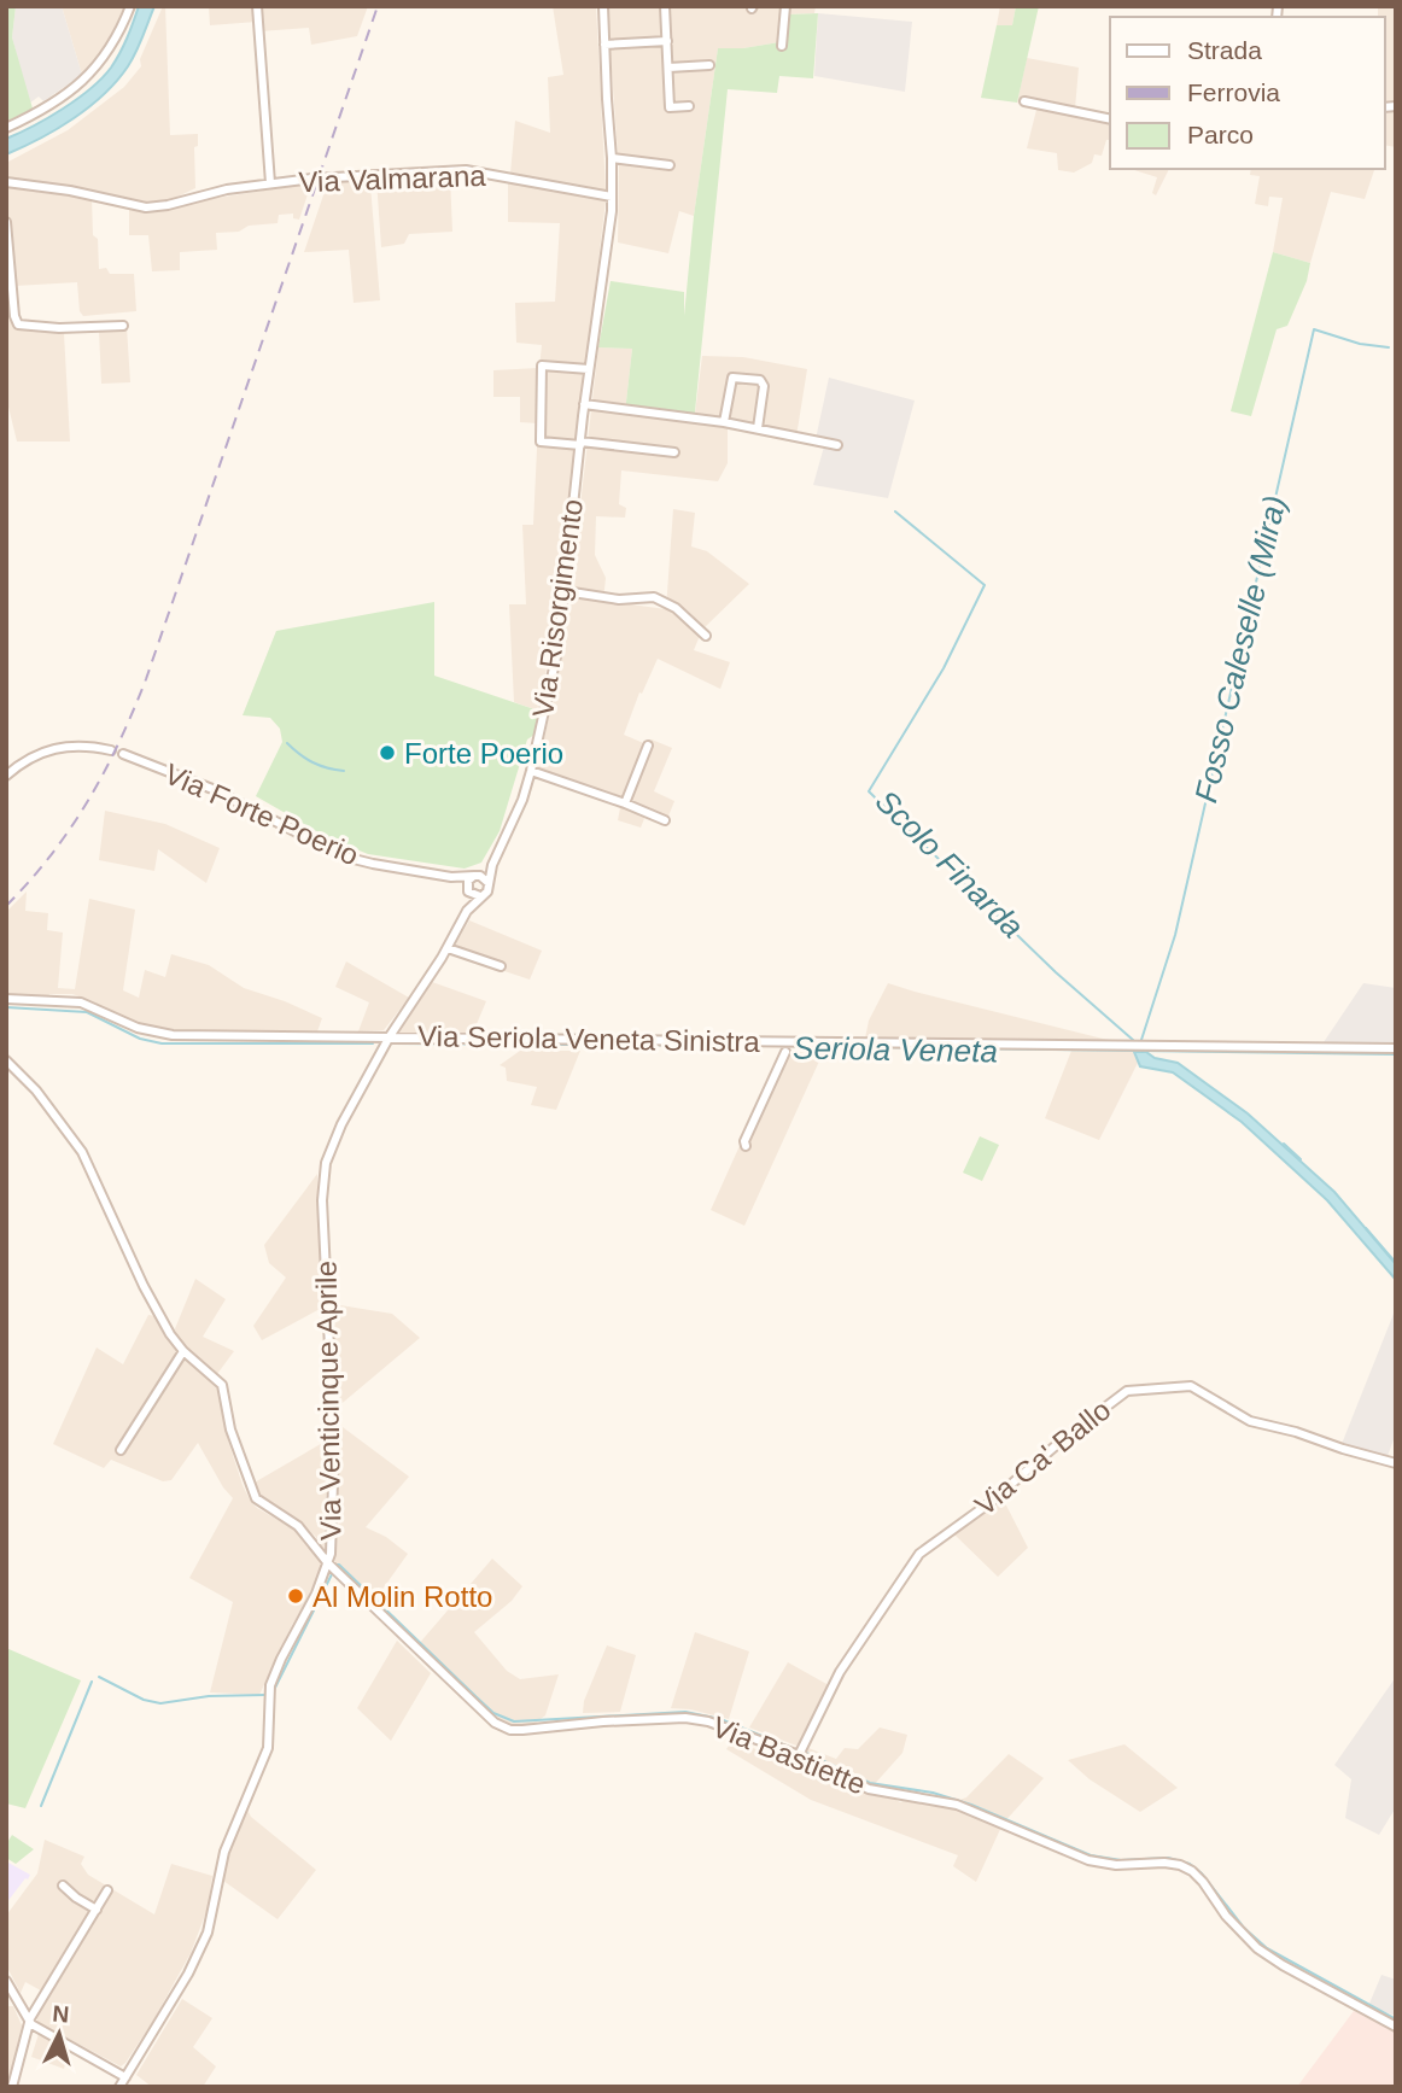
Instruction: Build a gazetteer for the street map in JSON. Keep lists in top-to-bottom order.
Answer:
{
  "streets": {
    "street": [
      "Via Valmarana",
      "Via Risorgimento",
      "Via Forte Poerio",
      "Via Seriola Veneta Sinistra",
      "Via Venticinque Aprile",
      "Via Ca' Ballo",
      "Via Bastiette"
    ]
  },
  "crossings": [
    ["Via Valmarana", "Via Risorgimento"],
    ["Via Risorgimento", "Via Seriola Veneta Sinistra"],
    ["Via Risorgimento", "Via Venticinque Aprile"],
    ["Via Seriola Veneta Sinistra", "Via Venticinque Aprile"],
    ["Via Venticinque Aprile", "Via Bastiette"],
    ["Via Ca' Ballo", "Via Bastiette"]
  ],
  "water": ["Fosso Caleselle (Mira)", "Scolo Finarda", "Seriola Veneta"],
  "places": ["Forte Poerio", "Al Molin Rotto"],
  "legend": ["Strada", "Ferrovia", "Parco"],
  "north": "top"
}
